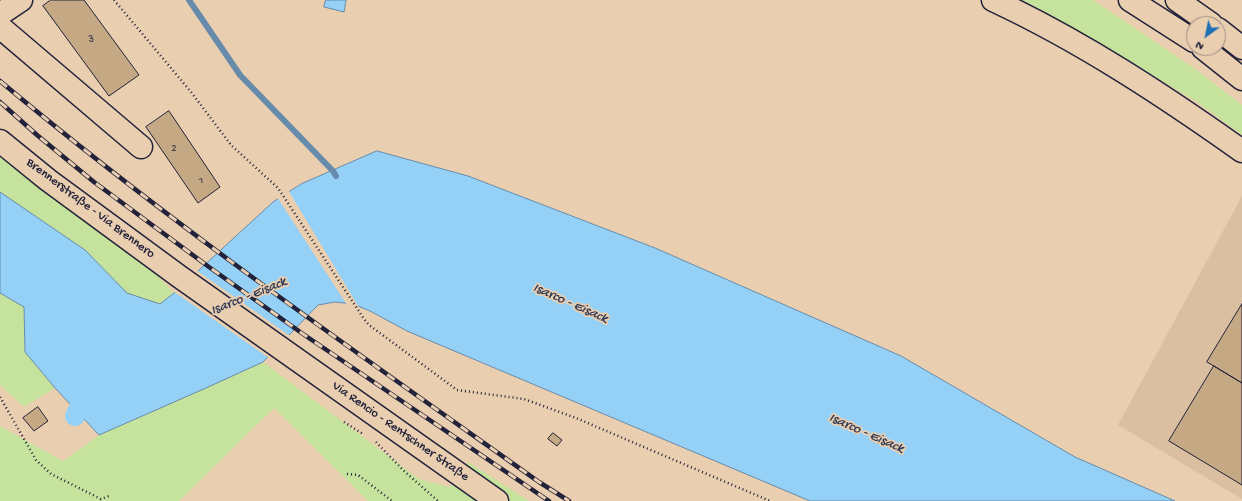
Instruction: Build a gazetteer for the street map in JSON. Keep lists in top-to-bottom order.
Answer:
{
  "streets": {
    "main road": ["Brennerstraße - Via Brennero", "Via Rencio - Rentschner Straße"]
  },
  "crossings": [
    ["Brennerstraße - Via Brennero", "Via Rencio - Rentschner Straße"]
  ],
  "water": ["Isarco - Eisack"],
  "house_numbers": ["3", "2", "1"],
  "north": "bottom left"
}
